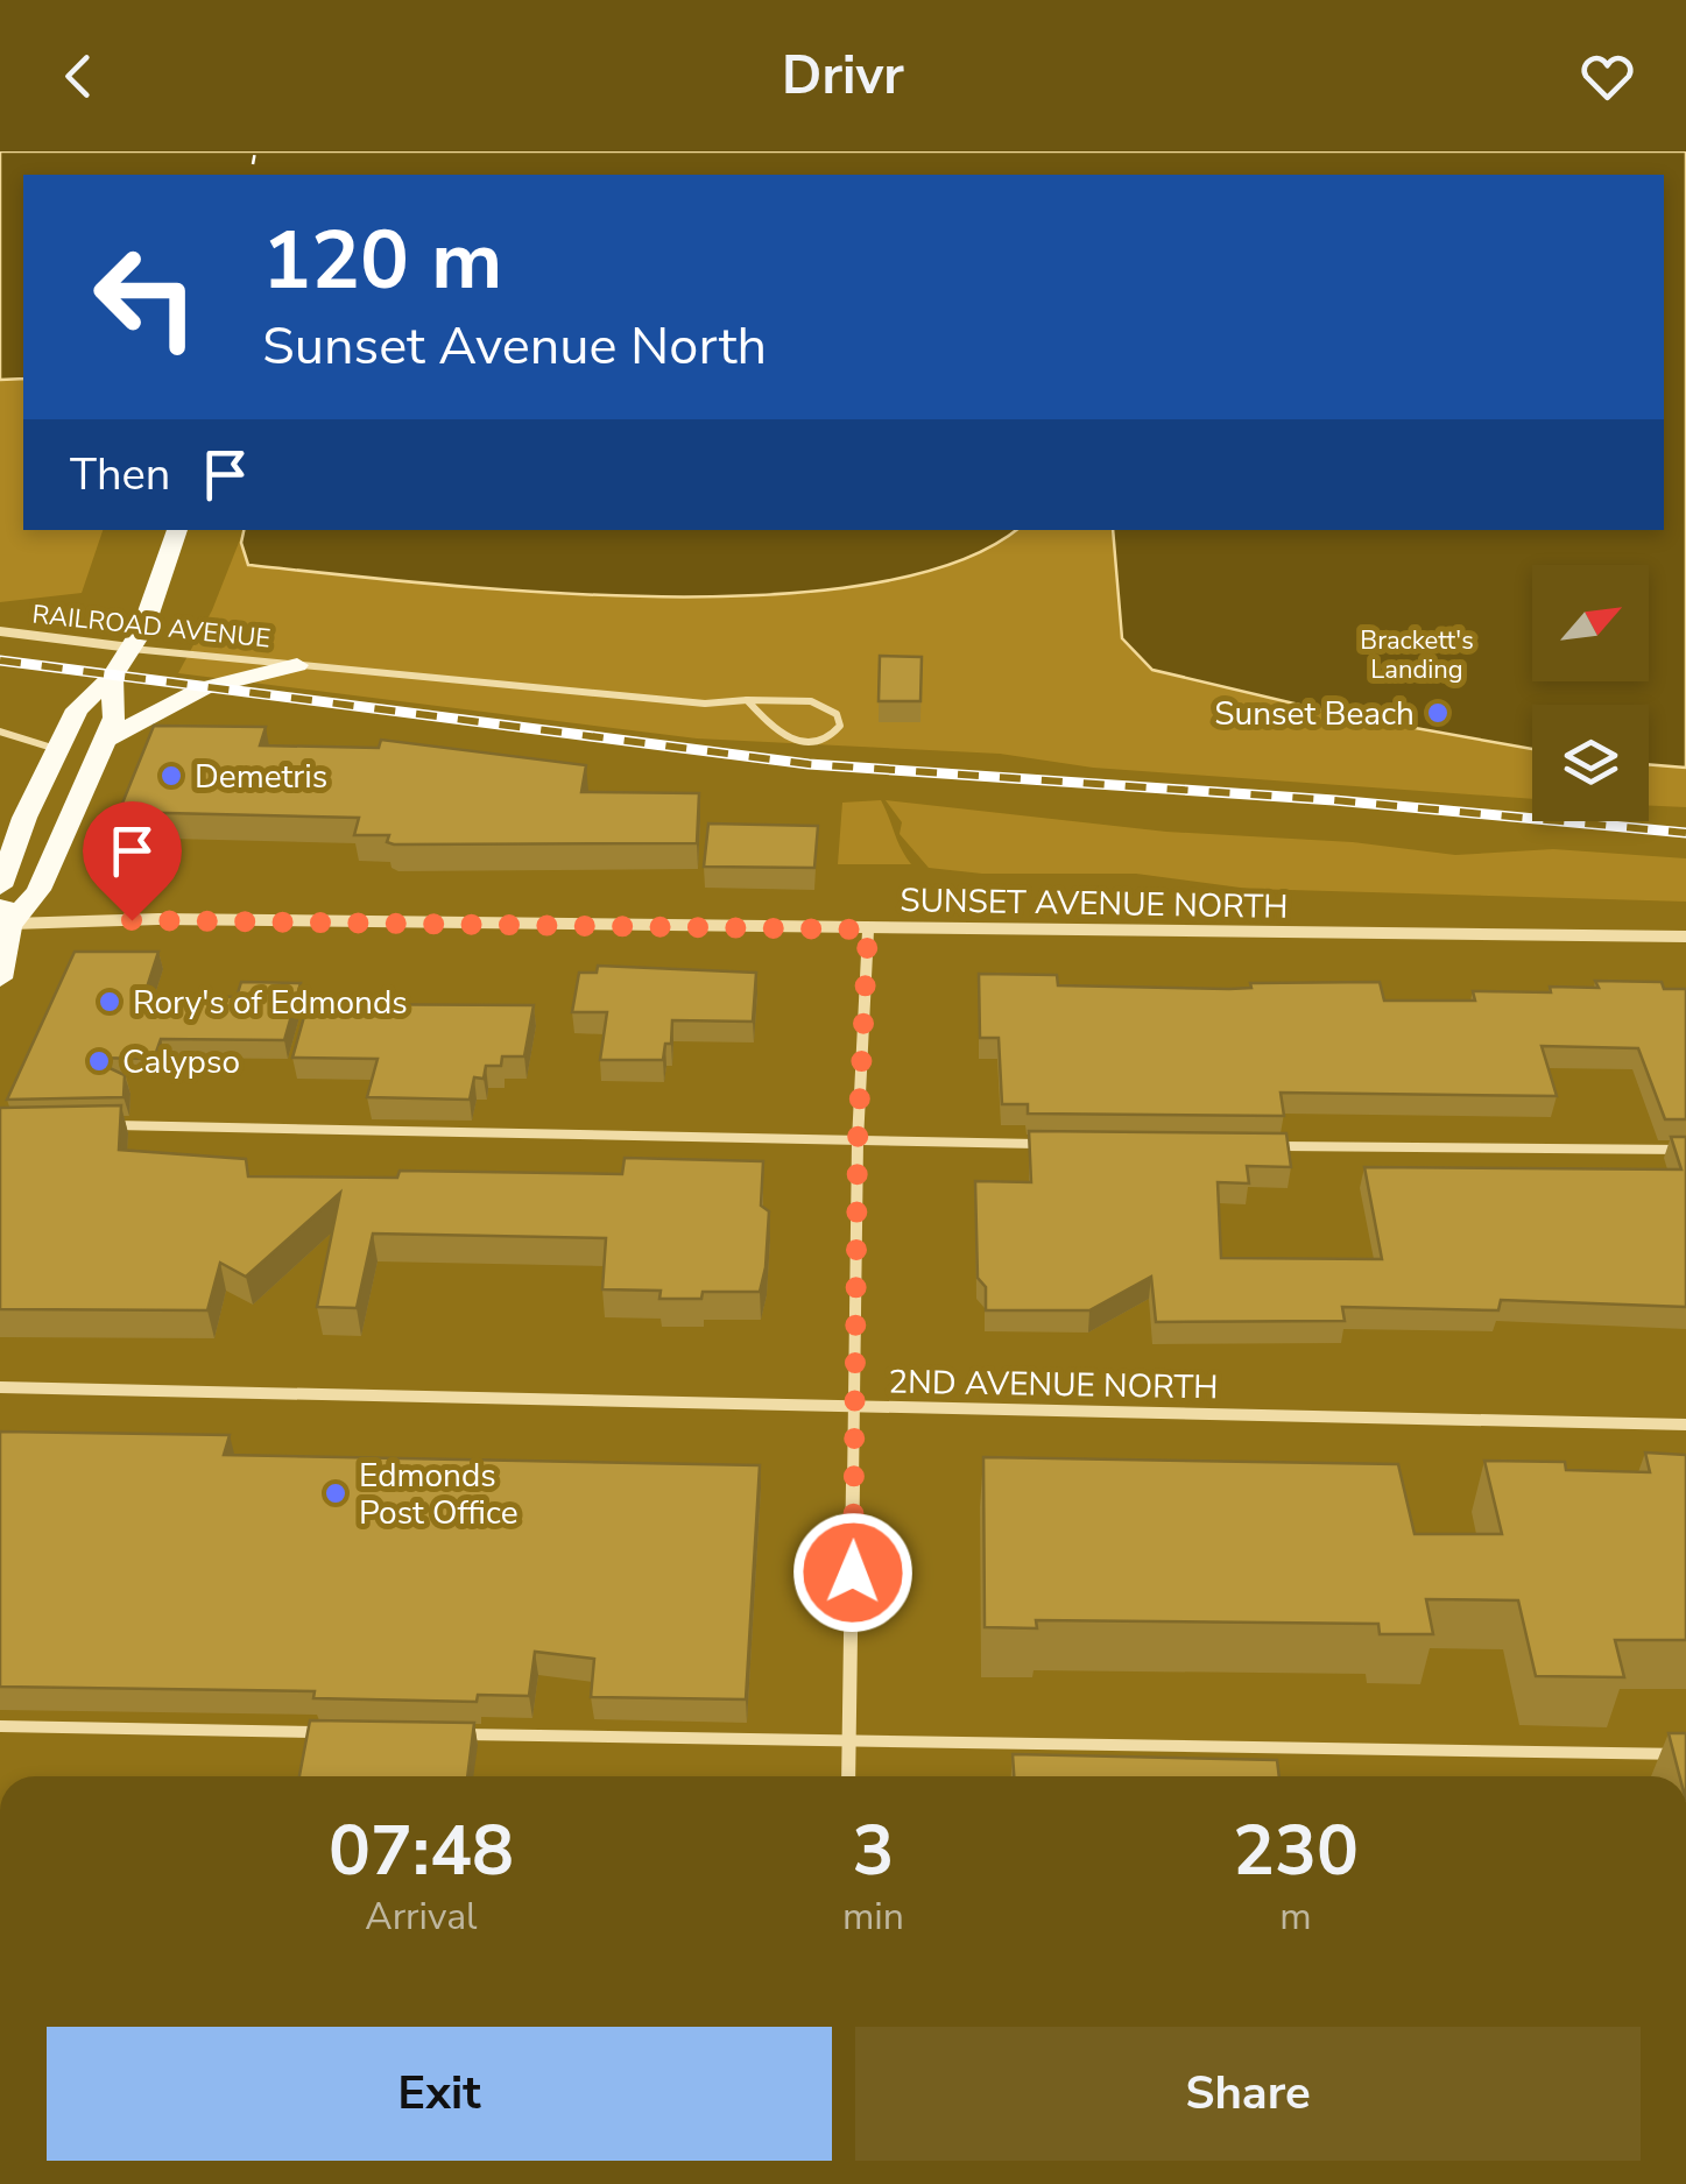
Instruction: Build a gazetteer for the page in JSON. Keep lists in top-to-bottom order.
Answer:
{
  "streets": {
    "street": ["RAILROAD AVENUE", "SUNSET AVENUE NORTH", "2ND AVENUE NORTH"]
  },
  "parks": ["Brackett's Landing"],
  "places": [
    "Sunset Beach",
    "Demetris",
    "Rory's of Edmonds",
    "Calypso",
    "Edmonds Post Office"
  ],
  "north": "top right",
  "page": {
    "header": "Drivr",
    "turn": ["120 m", "Sunset Avenue North"],
    "then": "Then",
    "eta": [
      "07:48",
      "Arrival",
      "3",
      "min",
      "230",
      "m"
    ],
    "buttons": ["Exit", "Share"]
  }
}
